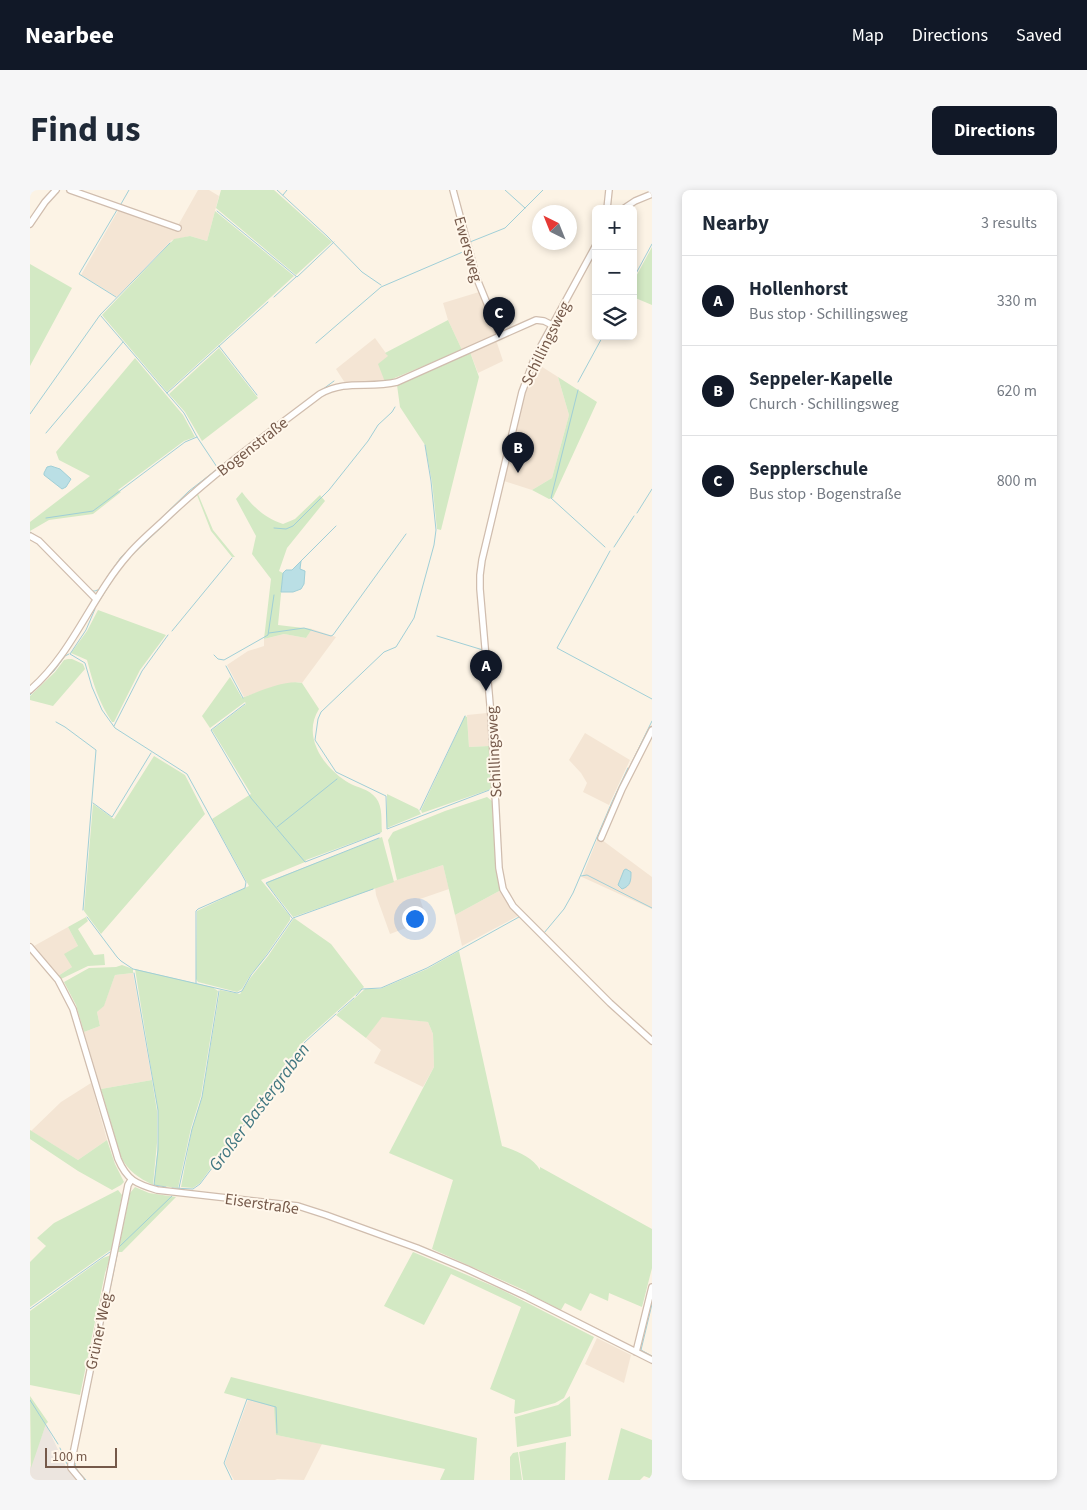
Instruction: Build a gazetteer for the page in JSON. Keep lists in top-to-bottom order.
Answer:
{
  "streets": {
    "street": [
      "Ewersweg",
      "Schillingsweg",
      "Bogenstraße",
      "Eiserstraße",
      "Grüner Weg"
    ]
  },
  "crossings": [
    ["Ewersweg", "Bogenstraße"],
    ["Schillingsweg", "Bogenstraße"],
    ["Eiserstraße", "Grüner Weg"]
  ],
  "water": ["Großer Bastergraben"],
  "scale_bar": "100 m",
  "north": "top left",
  "page": {
    "header": "Nearbee",
    "nav": ["Map", "Directions", "Saved"],
    "title": "Find us",
    "buttons": "Directions",
    "heading": ["Nearby", "3 results"],
    "map_buttons": ["+", "−"],
    "list": [
      {
        "mark": "A",
        "name": "Hollenhorst",
        "note": "Bus stop · Schillingsweg",
        "value": "330 m"
      },
      {
        "mark": "B",
        "name": "Seppeler-Kapelle",
        "note": "Church · Schillingsweg",
        "value": "620 m"
      },
      {
        "mark": "C",
        "name": "Sepplerschule",
        "note": "Bus stop · Bogenstraße",
        "value": "800 m"
      }
    ],
    "pins": ["C", "B", "A"],
    "scale": "100 m"
  }
}
